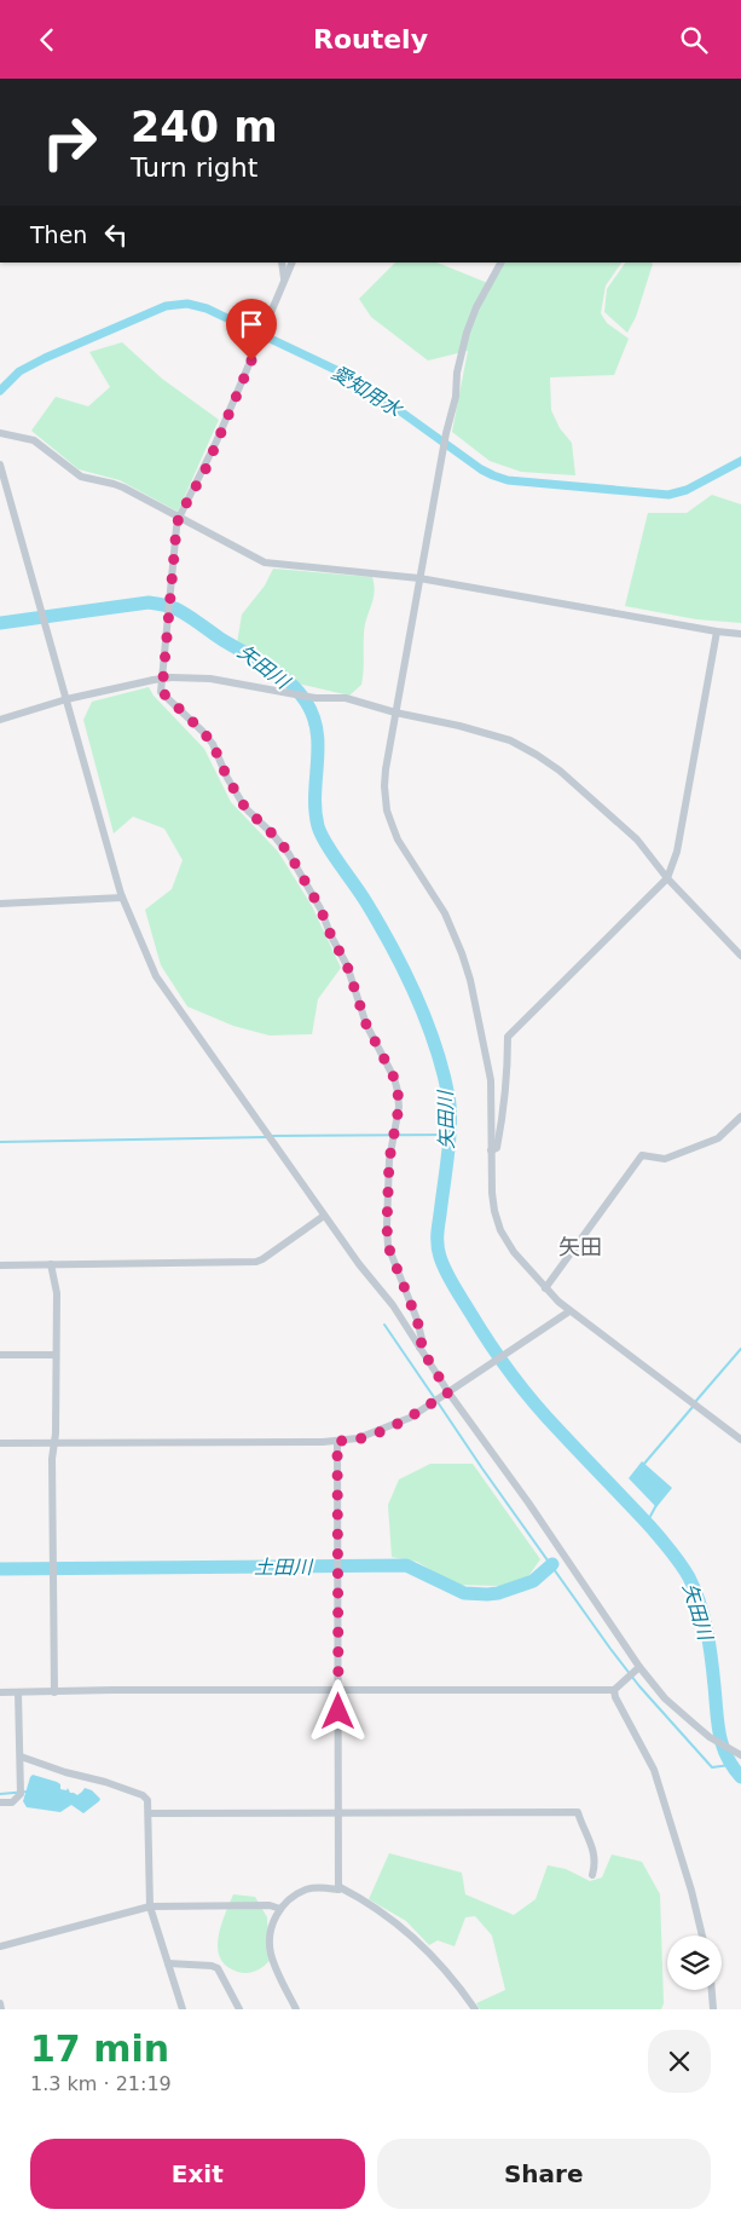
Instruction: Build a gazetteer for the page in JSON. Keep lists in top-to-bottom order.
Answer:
{
  "districts": ["矢田"],
  "water": ["愛知用水", "矢田川", "土田川"],
  "page": {
    "header": "Routely",
    "turn": ["240 m", "Turn right"],
    "then": "Then",
    "heading": ["17 min", "1.3 km · 21:19"],
    "buttons": ["Exit", "Share"]
  }
}
